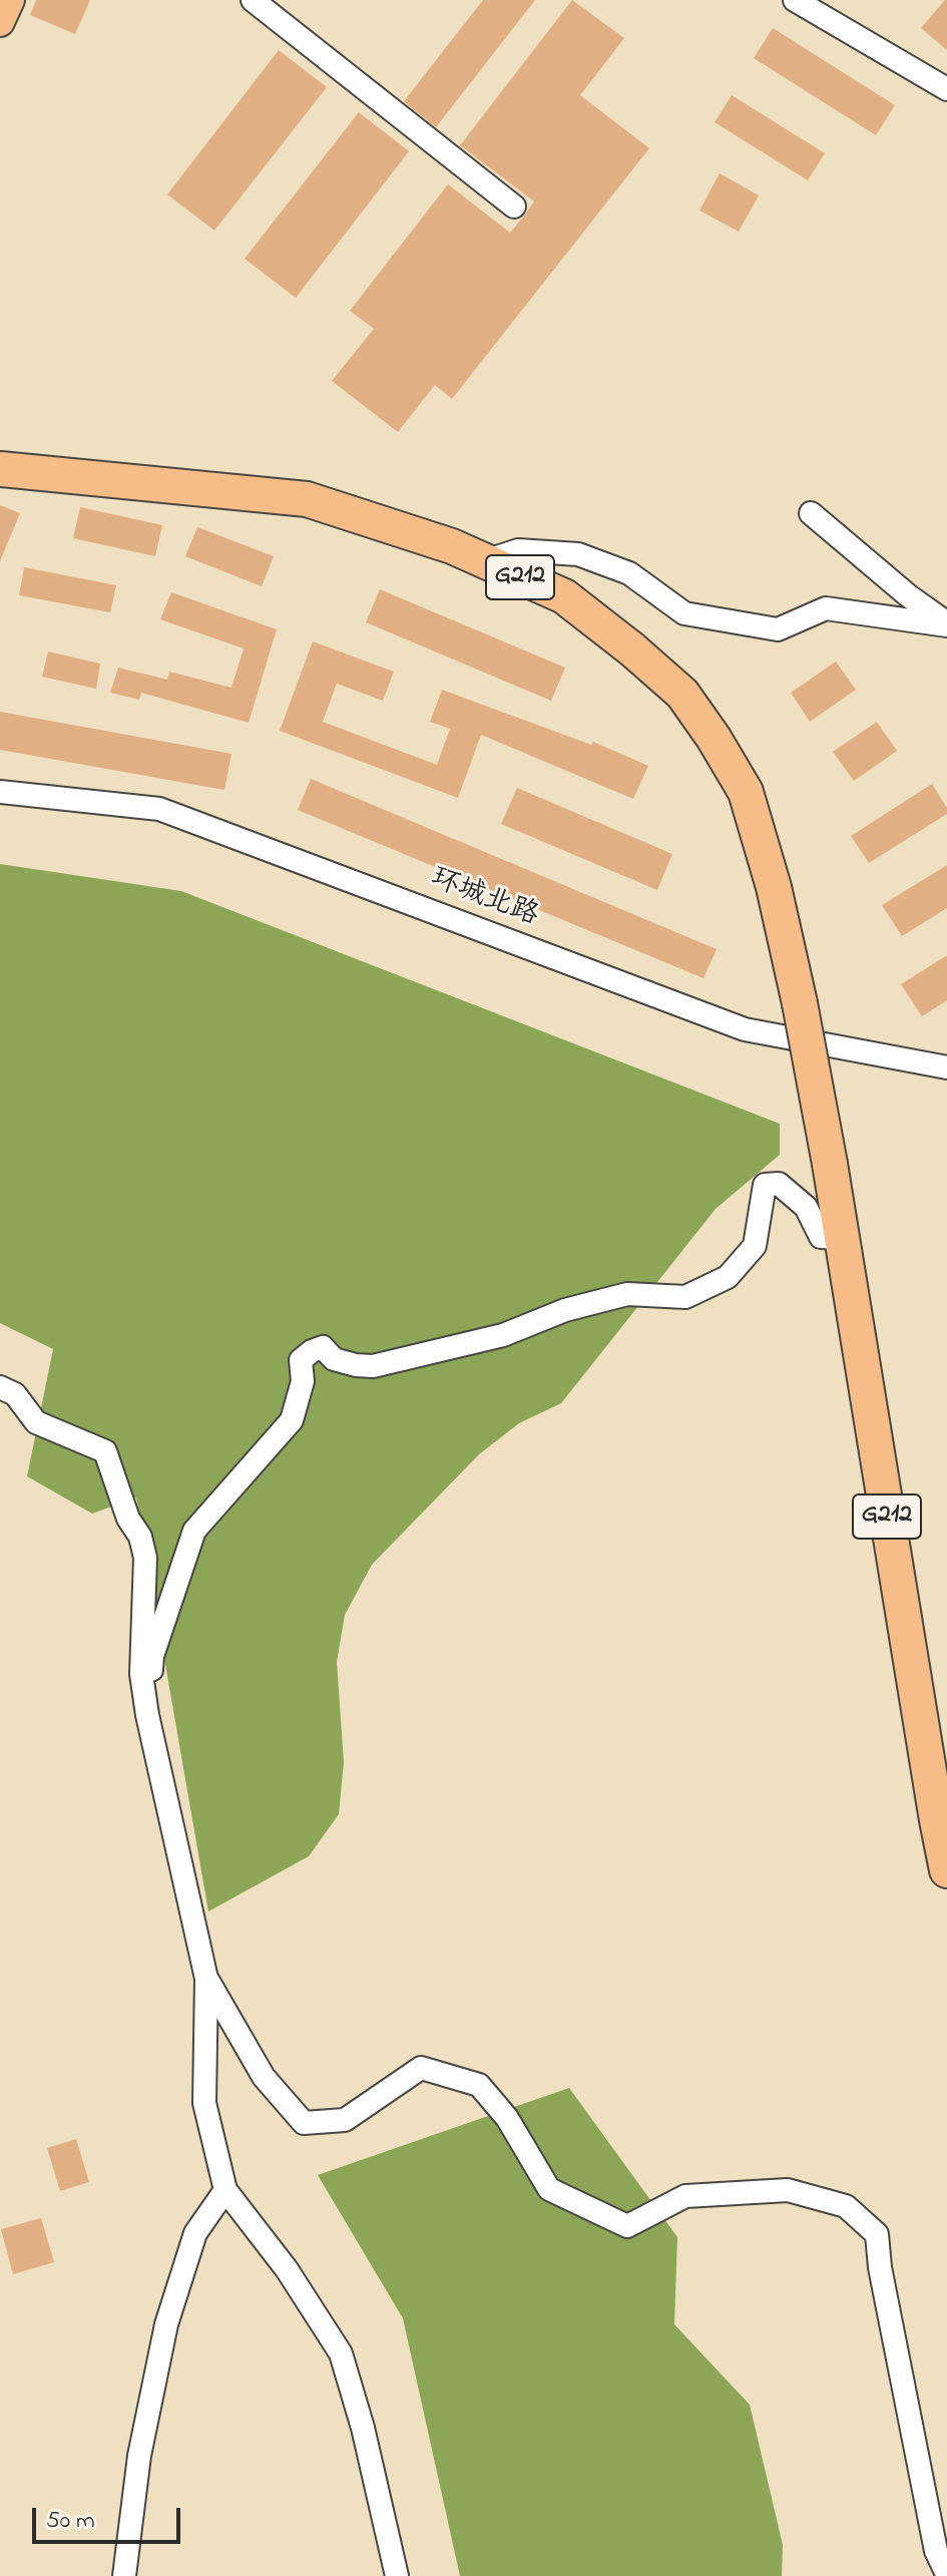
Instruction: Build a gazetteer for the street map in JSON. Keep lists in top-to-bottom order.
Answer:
{
  "streets": {
    "highway": ["G212"],
    "street": ["环城北路"]
  },
  "scale_bar": "50 m"
}
